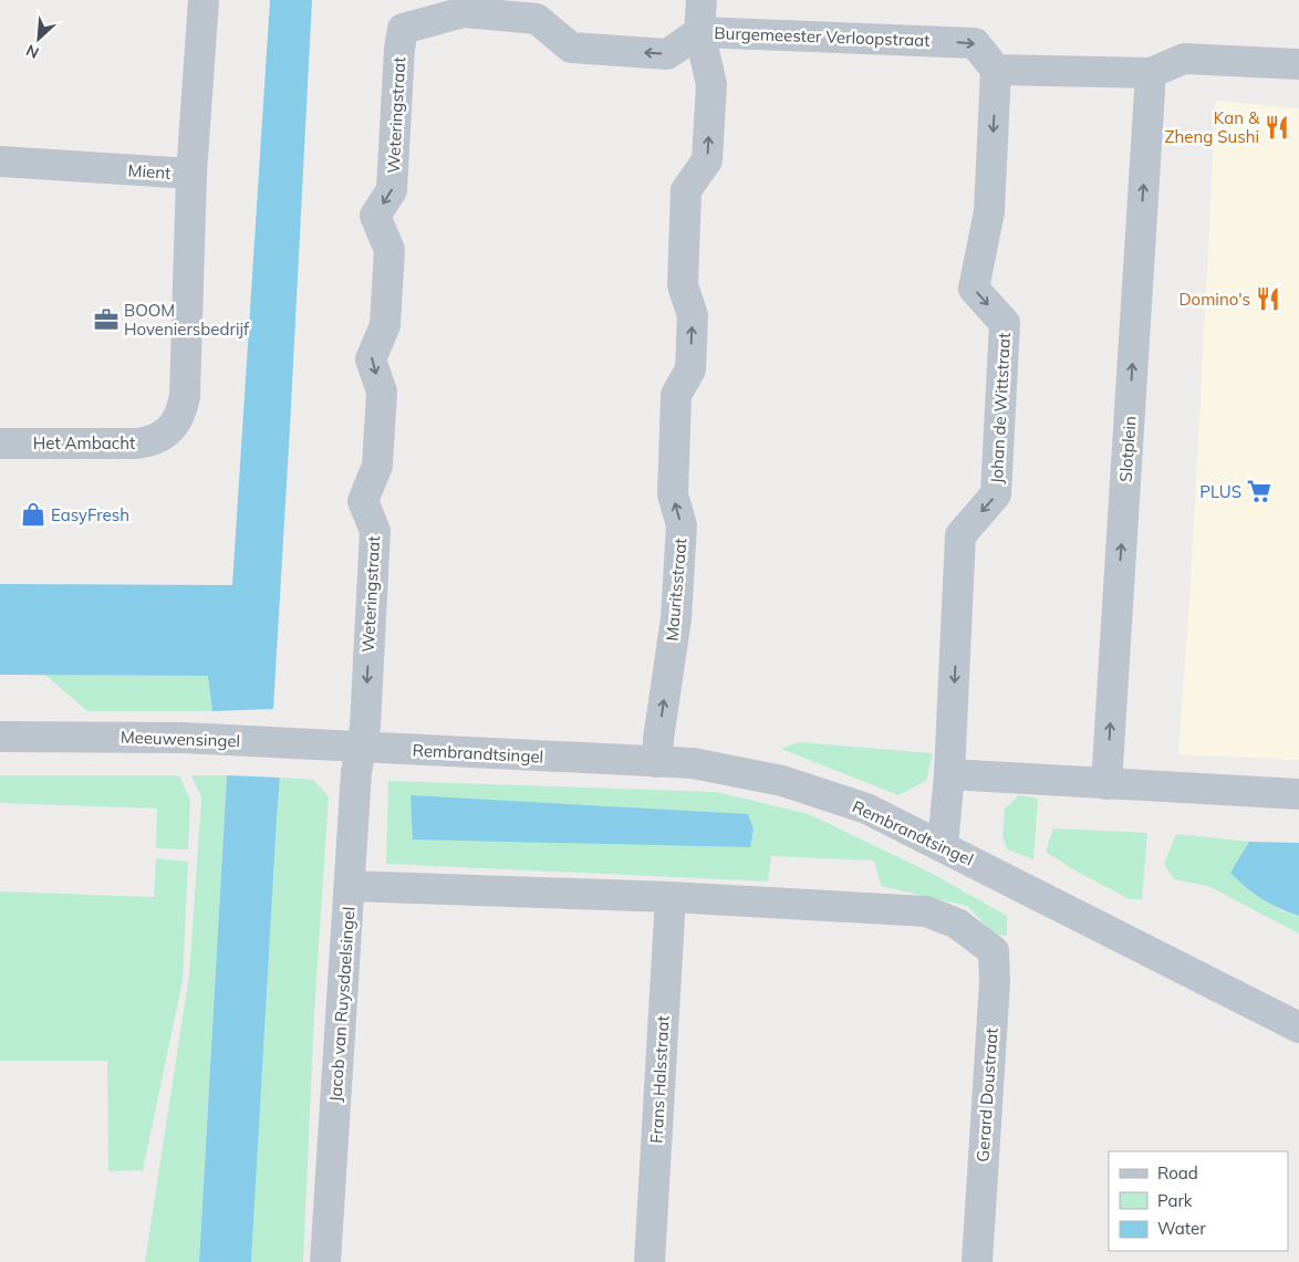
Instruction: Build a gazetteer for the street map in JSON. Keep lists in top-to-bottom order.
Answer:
{
  "streets": {
    "street": [
      "Burgemeester Verloopstraat",
      "Weteringstraat",
      "Mient",
      "Johan de Wittstraat",
      "Het Ambacht",
      "Slotplein",
      "Mauritsstraat",
      "Meeuwensingel",
      "Rembrandtsingel",
      "Jacob van Ruysdaelsingel",
      "Frans Halsstraat",
      "Gerard Doustraat"
    ]
  },
  "crossings": [
    ["Burgemeester Verloopstraat", "Weteringstraat"],
    ["Burgemeester Verloopstraat", "Johan de Wittstraat"],
    ["Burgemeester Verloopstraat", "Mauritsstraat"],
    ["Weteringstraat", "Meeuwensingel"],
    ["Weteringstraat", "Rembrandtsingel"],
    ["Weteringstraat", "Jacob van Ruysdaelsingel"],
    ["Mient", "Het Ambacht"],
    ["Johan de Wittstraat", "Rembrandtsingel"],
    ["Mauritsstraat", "Rembrandtsingel"],
    ["Meeuwensingel", "Rembrandtsingel"],
    ["Meeuwensingel", "Jacob van Ruysdaelsingel"],
    ["Rembrandtsingel", "Jacob van Ruysdaelsingel"],
    ["Frans Halsstraat", "Gerard Doustraat"]
  ],
  "one_way": [
    "Weteringstraat",
    "Johan de Wittstraat",
    "Slotplein",
    "Mauritsstraat"
  ],
  "places": {
    "restaurant": ["Kan & Zheng Sushi", "Domino's"],
    "office": ["BOOM Hoveniersbedrijf"],
    "supermarket": ["PLUS"],
    "shop": ["EasyFresh"]
  },
  "legend": ["Road", "Park", "Water"],
  "north": "bottom left"
}
